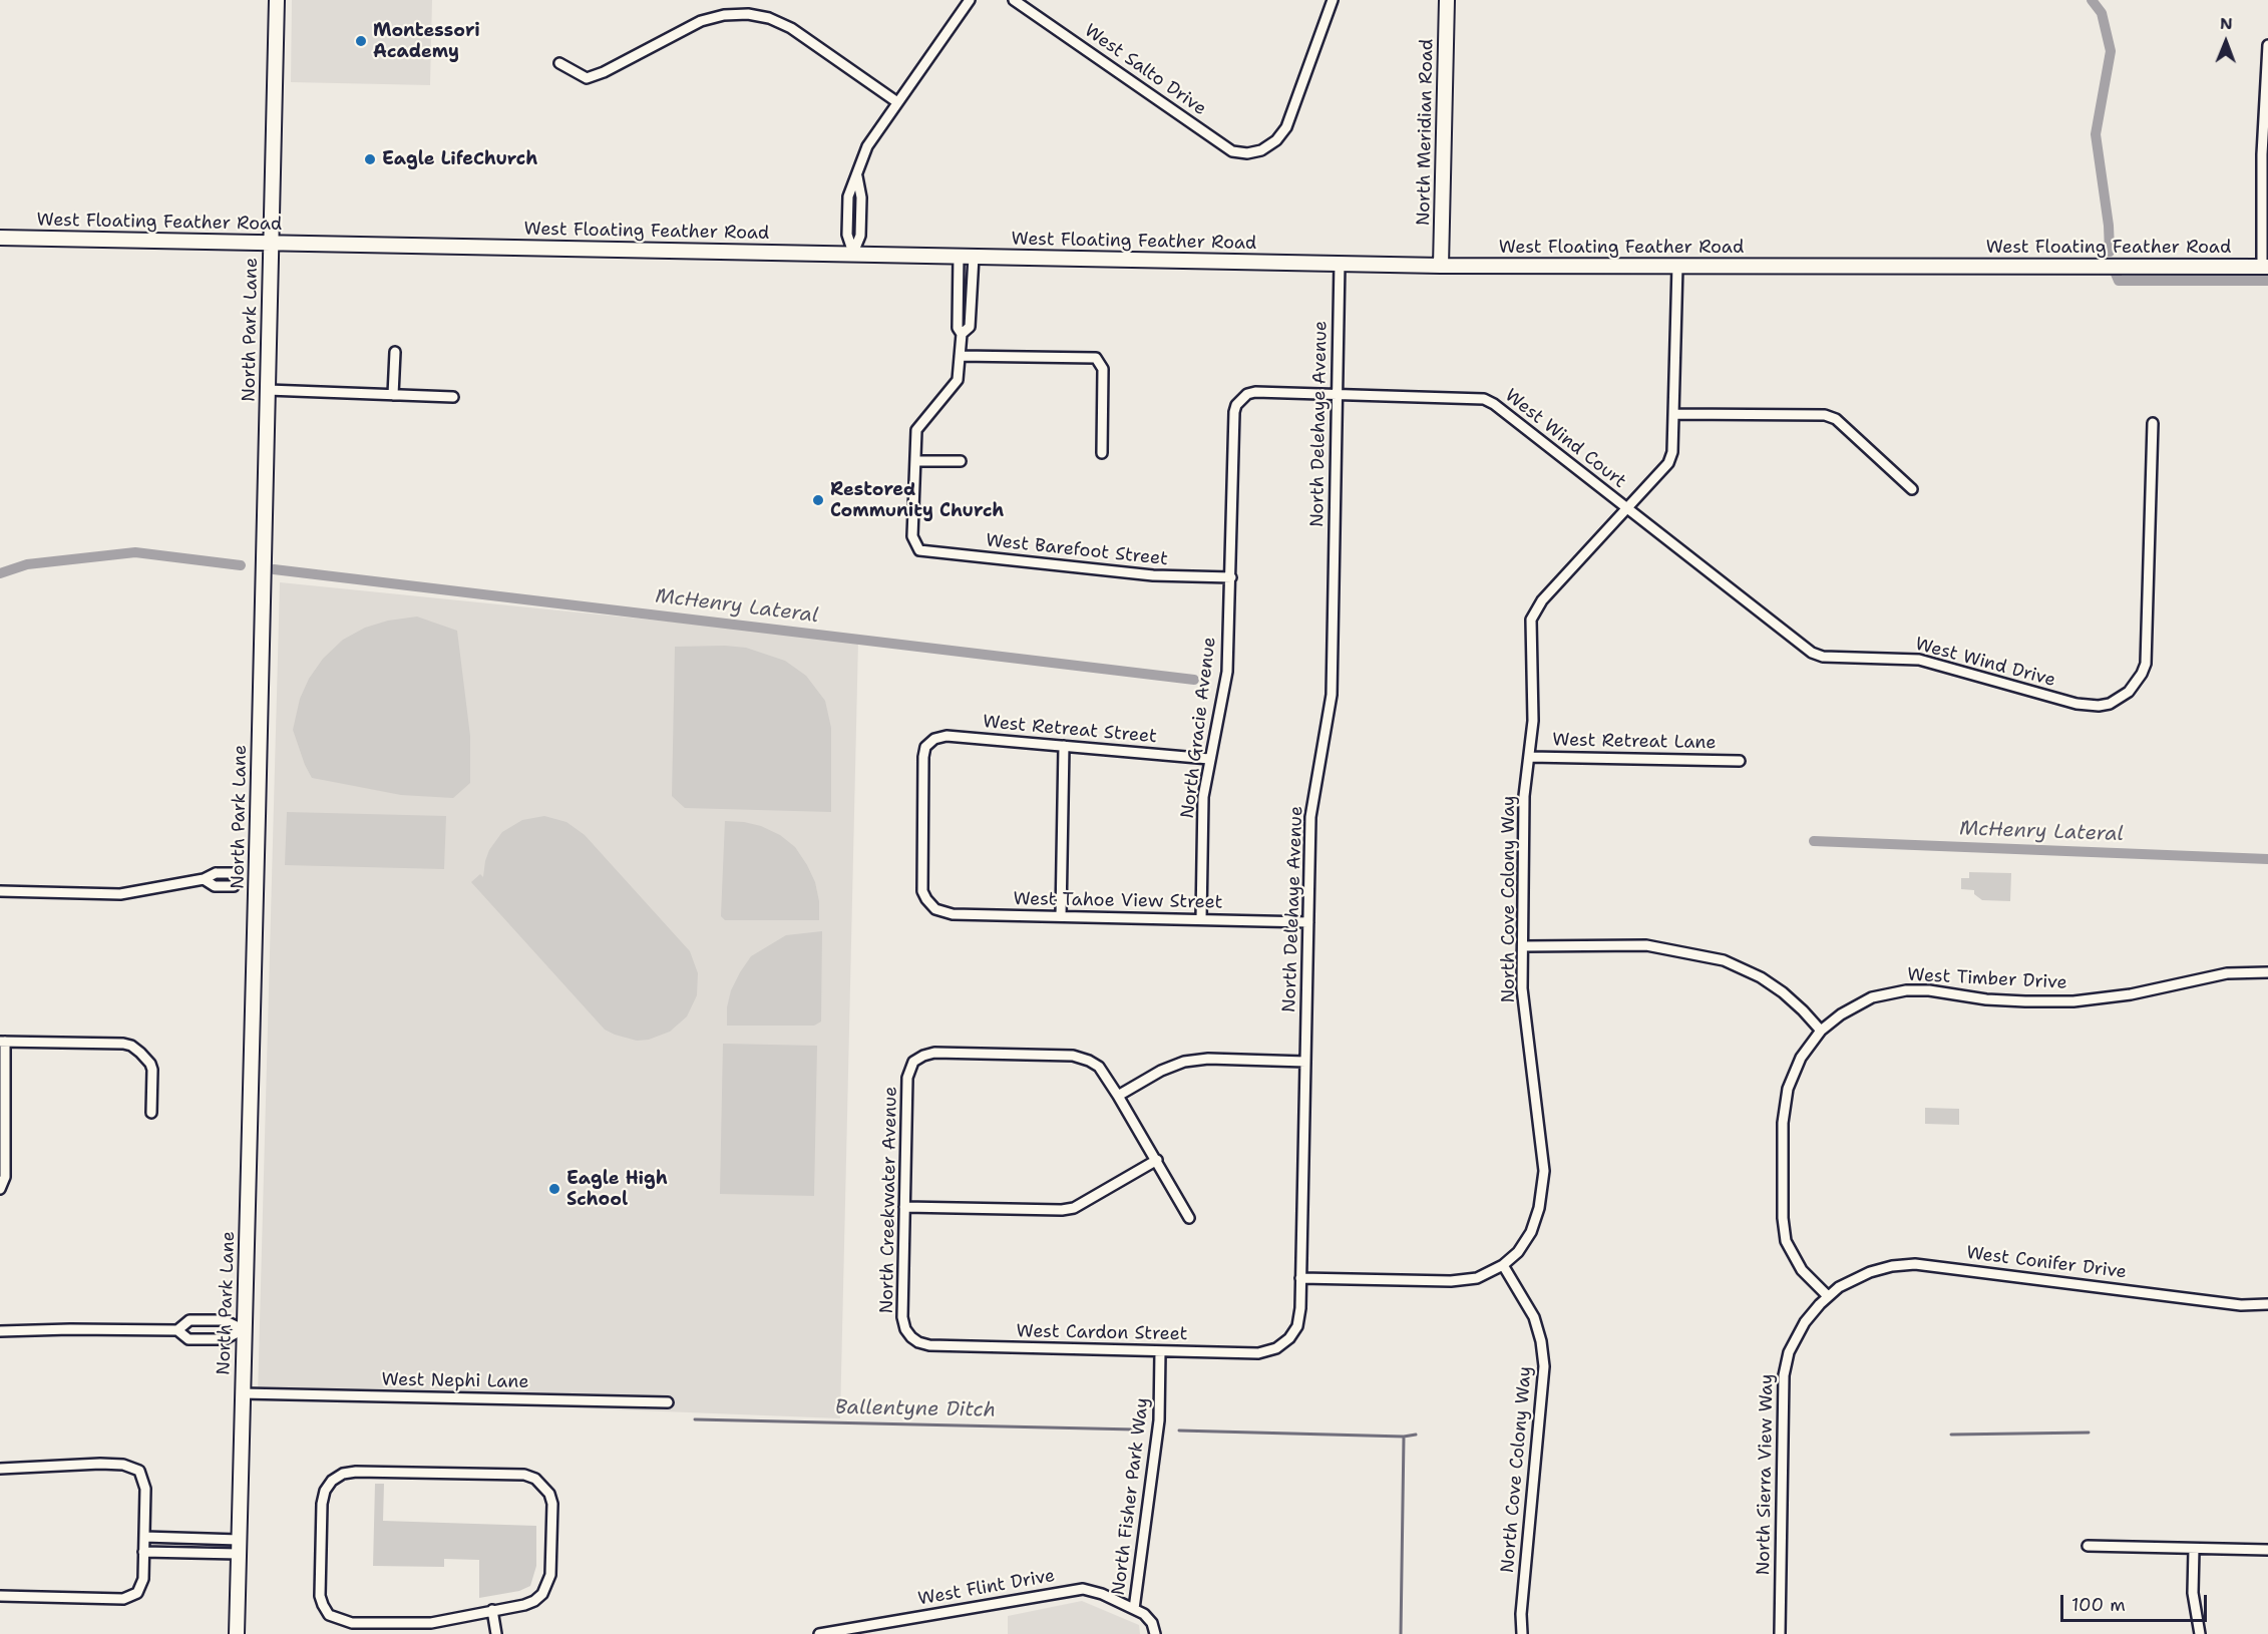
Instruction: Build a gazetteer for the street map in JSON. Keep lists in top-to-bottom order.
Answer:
{
  "streets": {
    "main road": ["North Meridian Road", "West Floating Feather Road", "North Park Lane"],
    "street": [
      "West Salto Drive",
      "North Delehaye Avenue",
      "West Wind Court",
      "West Barefoot Street",
      "West Wind Drive",
      "North Gracie Avenue",
      "West Retreat Street",
      "West Retreat Lane",
      "North Cove Colony Way",
      "West Tahoe View Street",
      "West Timber Drive",
      "North Creekwater Avenue",
      "West Conifer Drive",
      "West Cardon Street",
      "West Nephi Lane",
      "North Sierra View Way",
      "North Fisher Park Way",
      "West Flint Drive"
    ]
  },
  "crossings": [
    ["North Meridian Road", "West Floating Feather Road"],
    ["West Floating Feather Road", "North Park Lane"],
    ["West Floating Feather Road", "North Delehaye Avenue"],
    ["West Floating Feather Road", "North Cove Colony Way"],
    ["North Park Lane", "West Nephi Lane"],
    ["North Delehaye Avenue", "West Wind Court"],
    ["North Delehaye Avenue", "West Tahoe View Street"],
    ["North Delehaye Avenue", "West Cardon Street"],
    ["West Wind Court", "West Wind Drive"],
    ["West Wind Court", "North Gracie Avenue"],
    ["West Wind Court", "North Cove Colony Way"],
    ["West Barefoot Street", "North Gracie Avenue"],
    ["West Wind Drive", "North Cove Colony Way"],
    ["North Gracie Avenue", "West Retreat Street"],
    ["North Gracie Avenue", "West Tahoe View Street"],
    ["West Retreat Street", "West Tahoe View Street"],
    ["West Retreat Lane", "North Cove Colony Way"],
    ["North Creekwater Avenue", "West Cardon Street"],
    ["West Conifer Drive", "North Sierra View Way"],
    ["West Cardon Street", "North Fisher Park Way"],
    ["North Fisher Park Way", "West Flint Drive"]
  ],
  "water": ["McHenry Lateral", "Ballentyne Ditch"],
  "places": [
    "Montessori Academy",
    "Eagle LifeChurch",
    "Restored Community Church",
    "Eagle High School"
  ],
  "scale_bar": "100 m",
  "north": "top"
}
